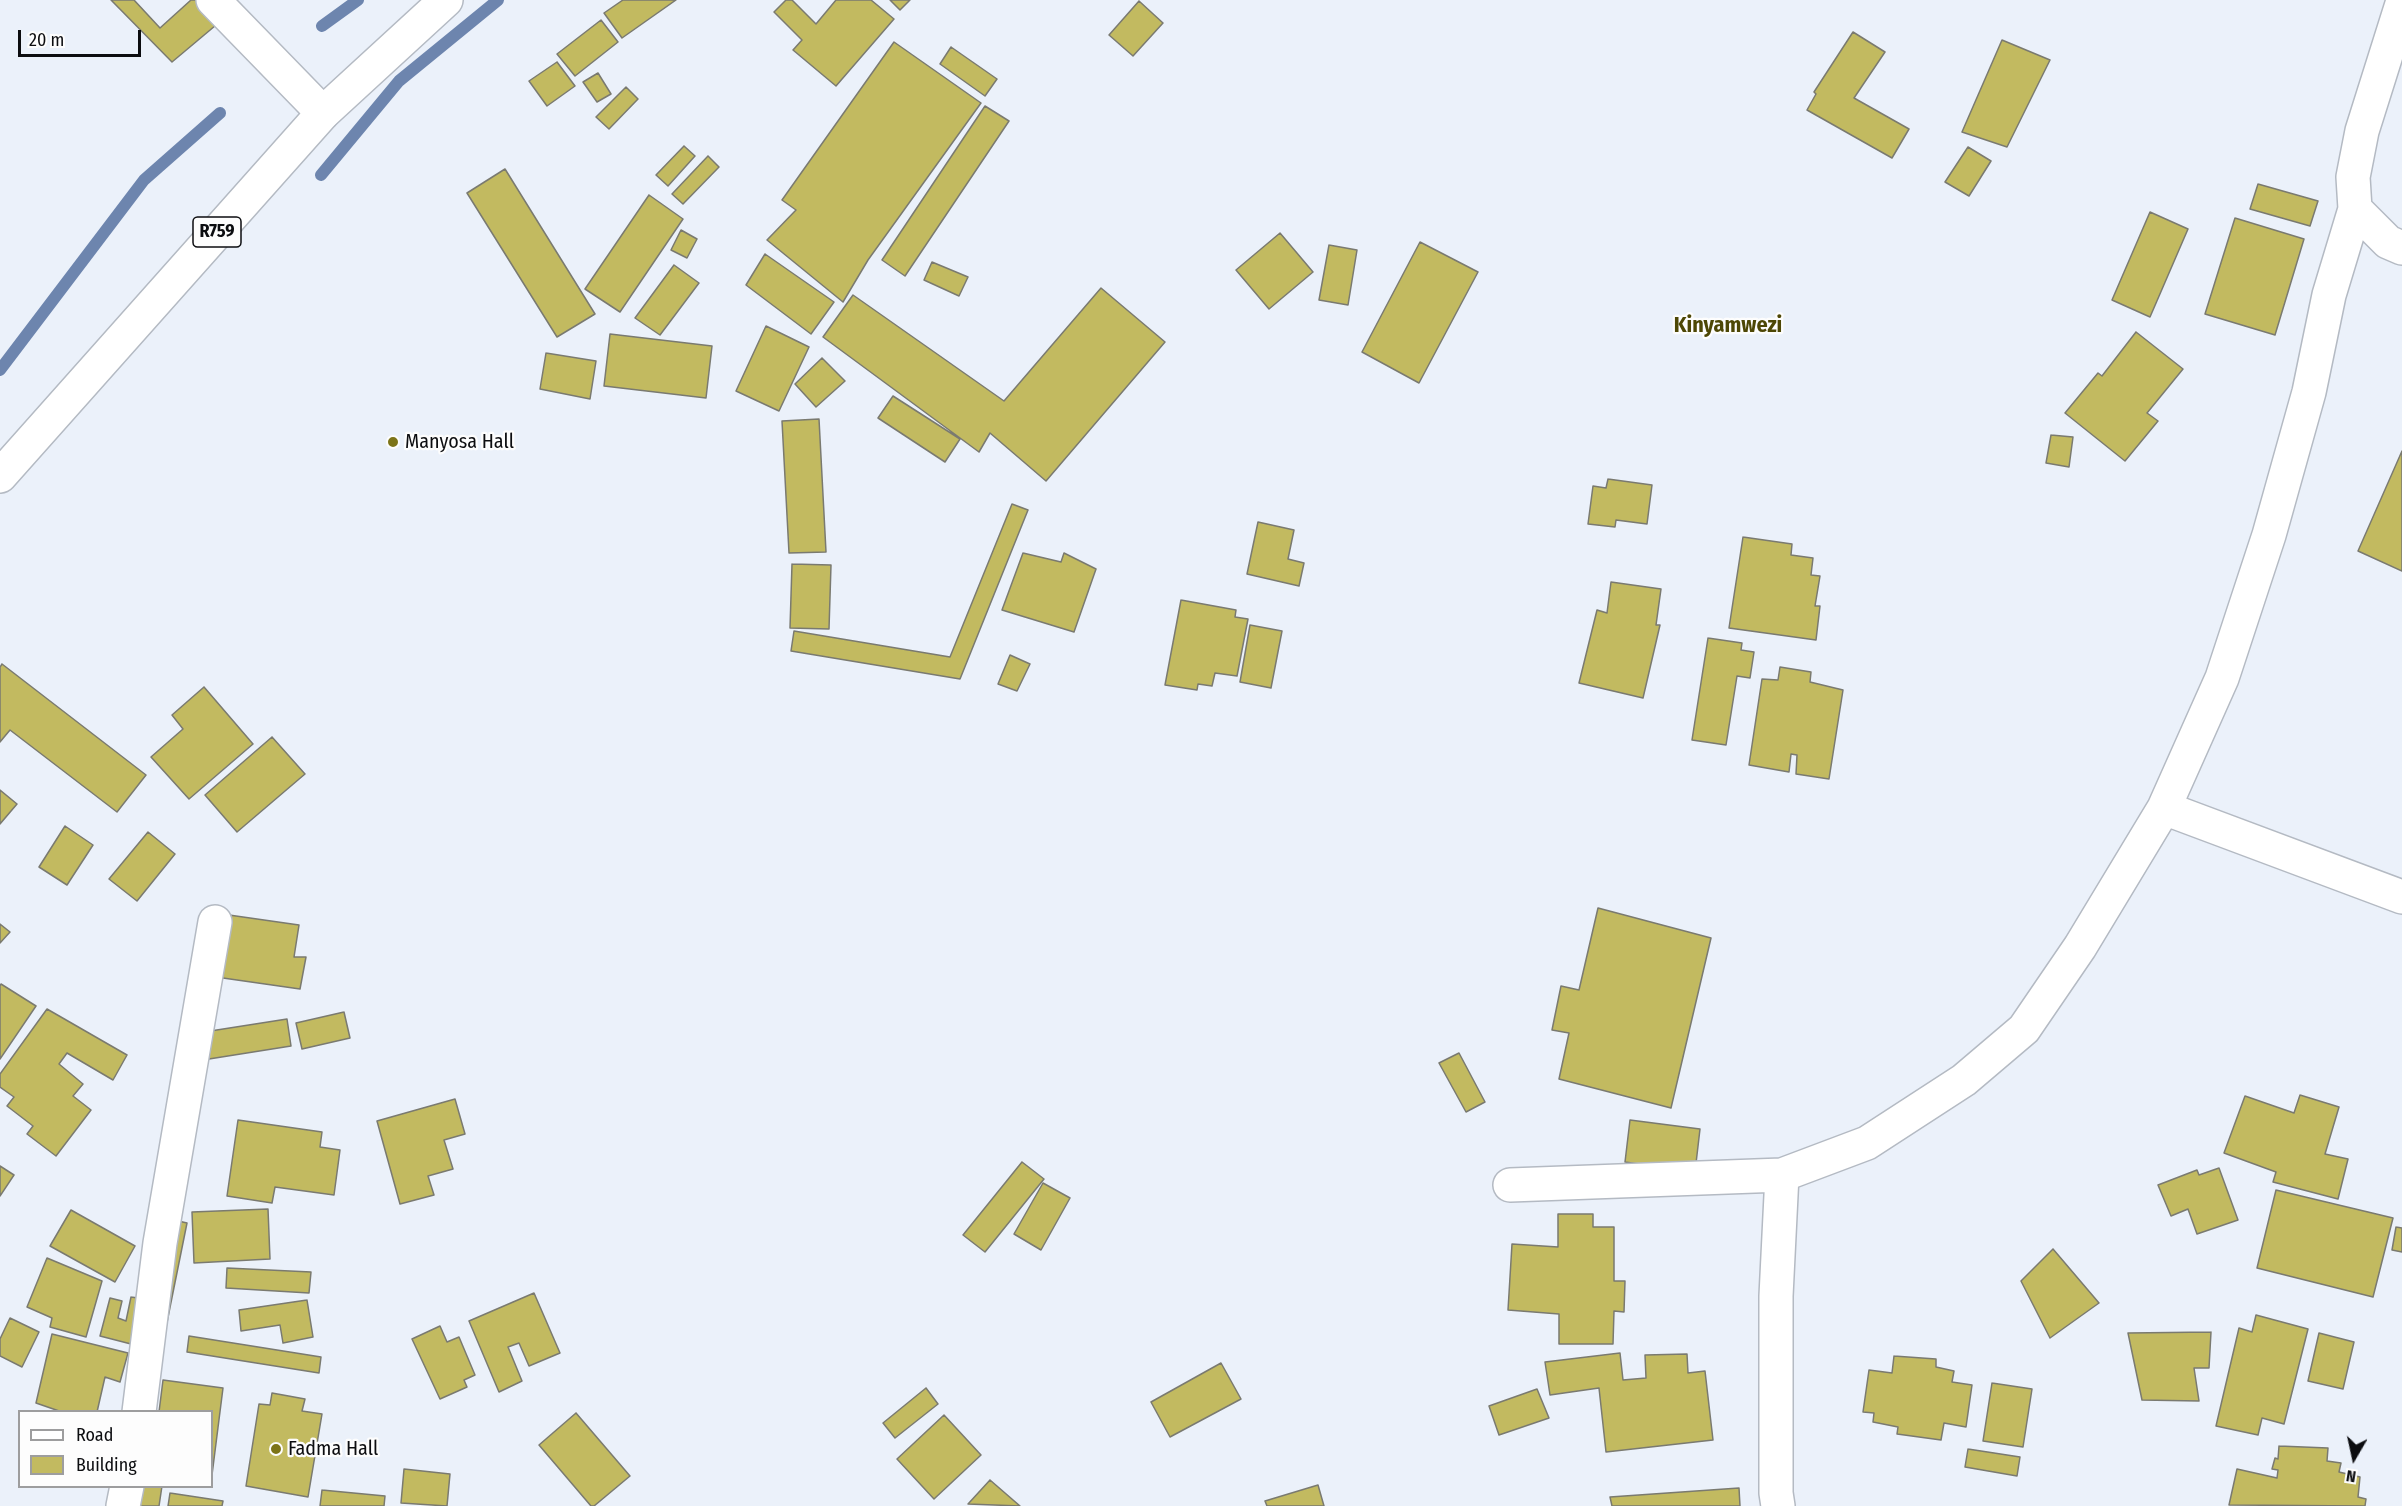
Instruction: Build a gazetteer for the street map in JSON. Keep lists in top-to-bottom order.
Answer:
{
  "streets": {
    "street": ["R759"]
  },
  "districts": ["Kinyamwezi"],
  "places": ["Manyosa Hall", "Fadma Hall"],
  "legend": ["Road", "Building"],
  "scale_bar": "20 m",
  "north": "bottom"
}
